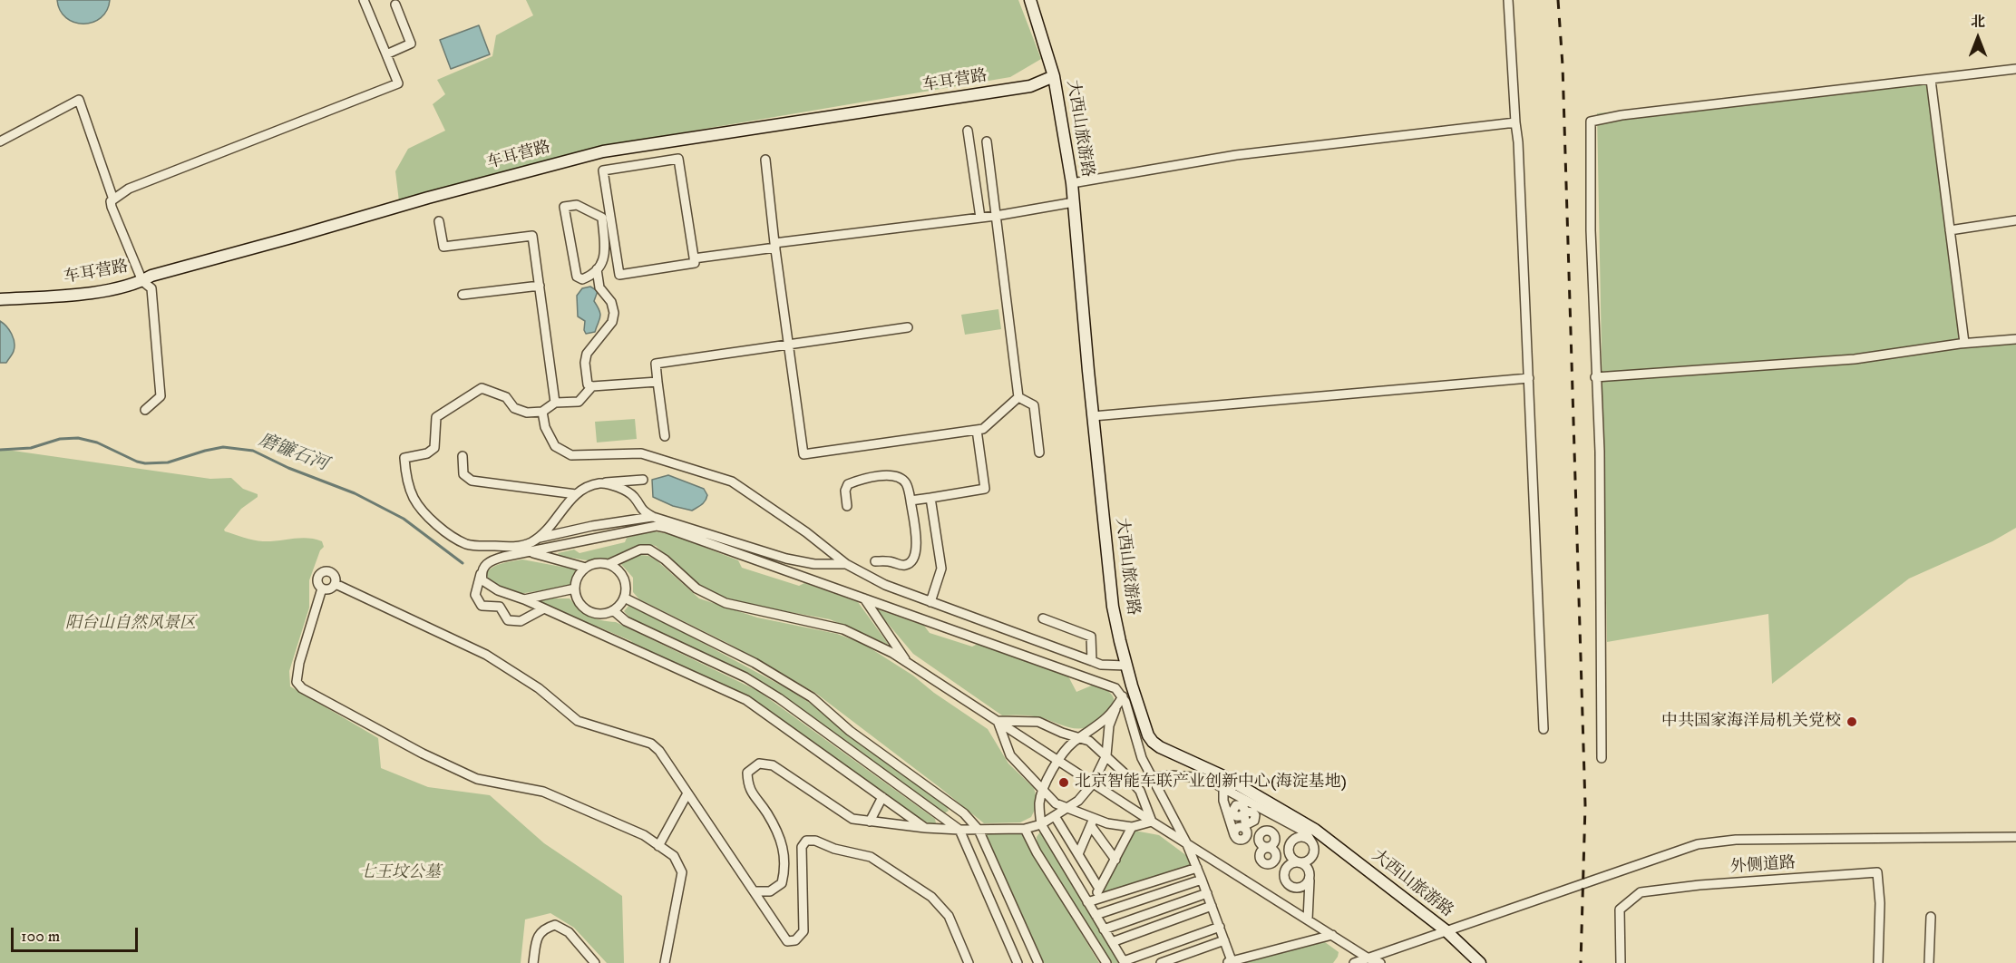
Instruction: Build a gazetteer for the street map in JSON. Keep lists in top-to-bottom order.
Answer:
{
  "streets": {
    "street": ["车耳营路", "大西山旅游路", "外侧道路"]
  },
  "crossings": [
    ["车耳营路", "大西山旅游路"]
  ],
  "water": ["磨镰石河"],
  "parks": ["阳台山自然风景区", "七王坟公墓"],
  "places": ["中共国家海洋局机关党校", "北京智能车联产业创新中心(海淀基地)"],
  "scale_bar": "100 m",
  "north": "top"
}
